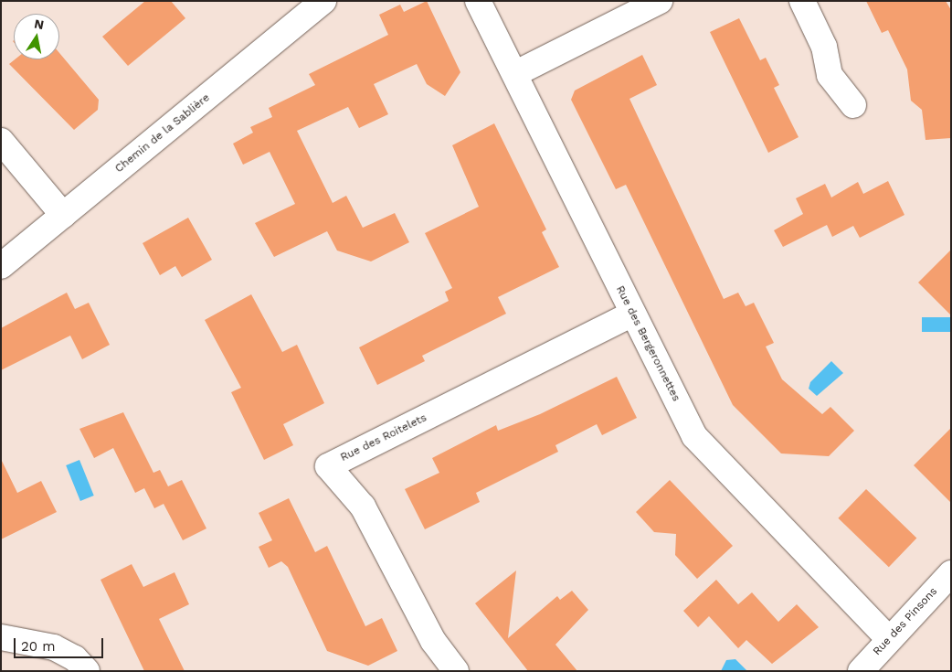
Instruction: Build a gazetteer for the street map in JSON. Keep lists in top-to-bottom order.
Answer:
{
  "streets": {
    "street": [
      "Chemin de la Sablière",
      "Rue des Bergeronnettes",
      "Rue des Roitelets",
      "Rue des Pinsons"
    ]
  },
  "crossings": [
    ["Rue des Bergeronnettes", "Rue des Roitelets"],
    ["Rue des Bergeronnettes", "Rue des Pinsons"]
  ],
  "scale_bar": "20 m",
  "north": "top"
}
